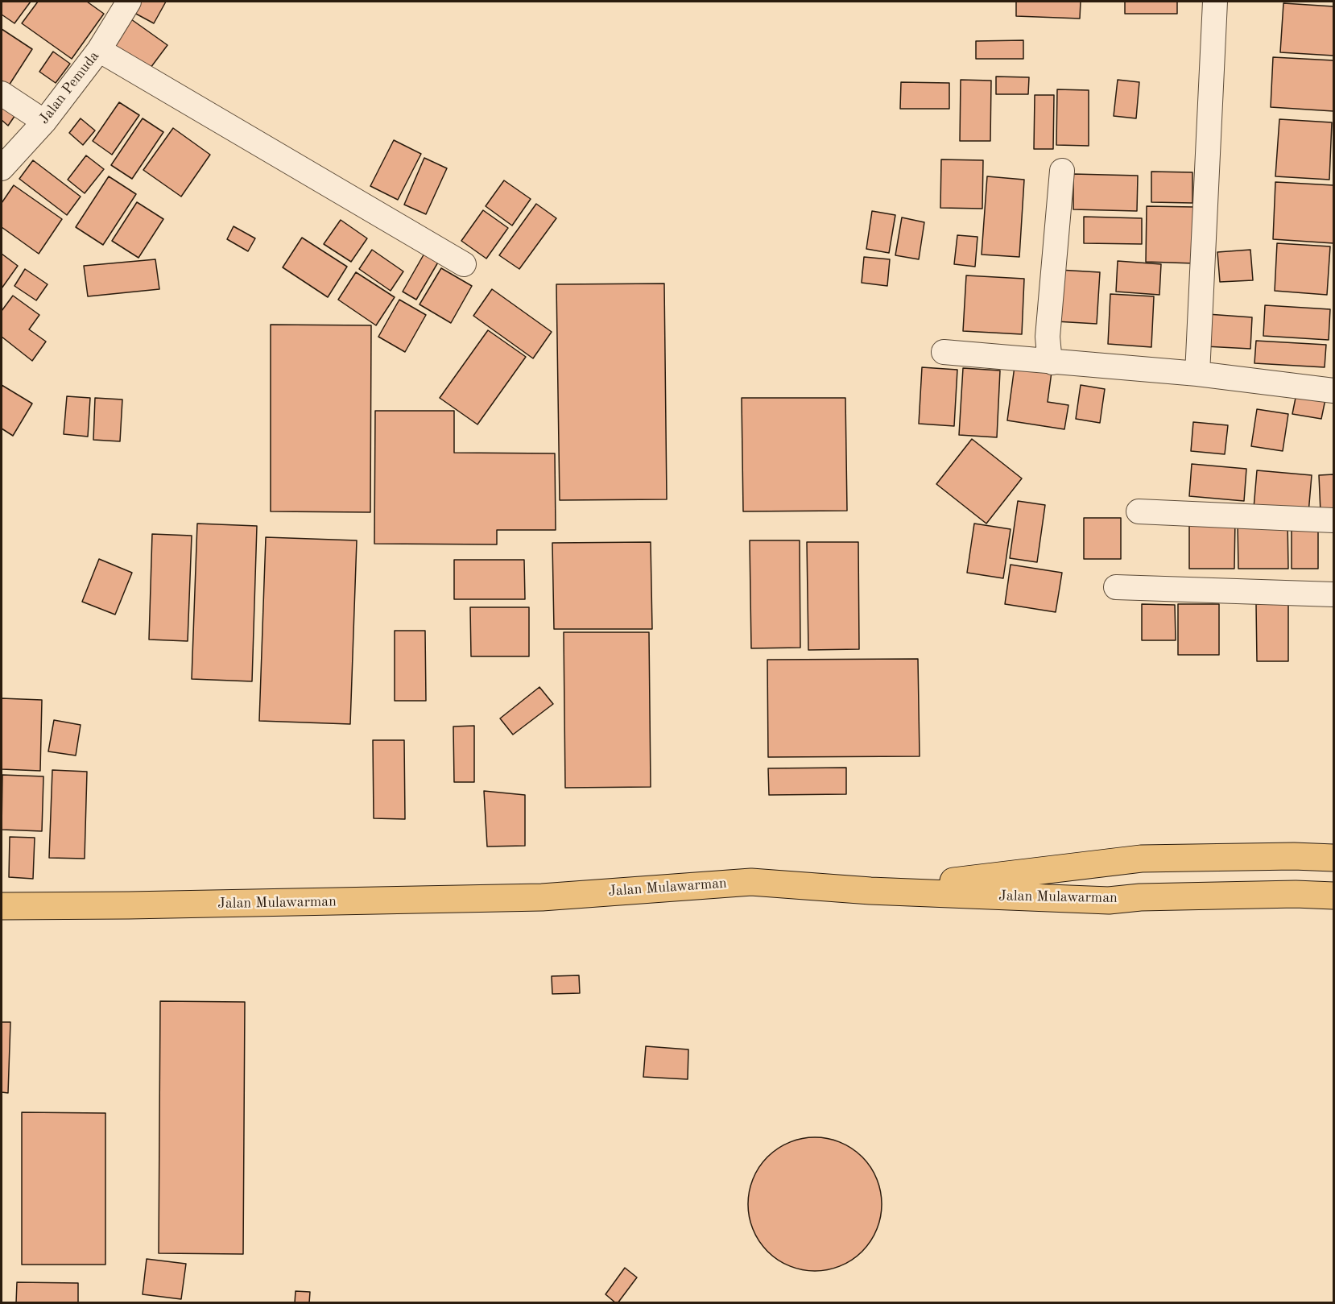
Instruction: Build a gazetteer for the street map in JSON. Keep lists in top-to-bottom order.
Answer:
{
  "streets": {
    "highway": ["Jalan Mulawarman"],
    "street": ["Jalan Pemuda"]
  }
}
